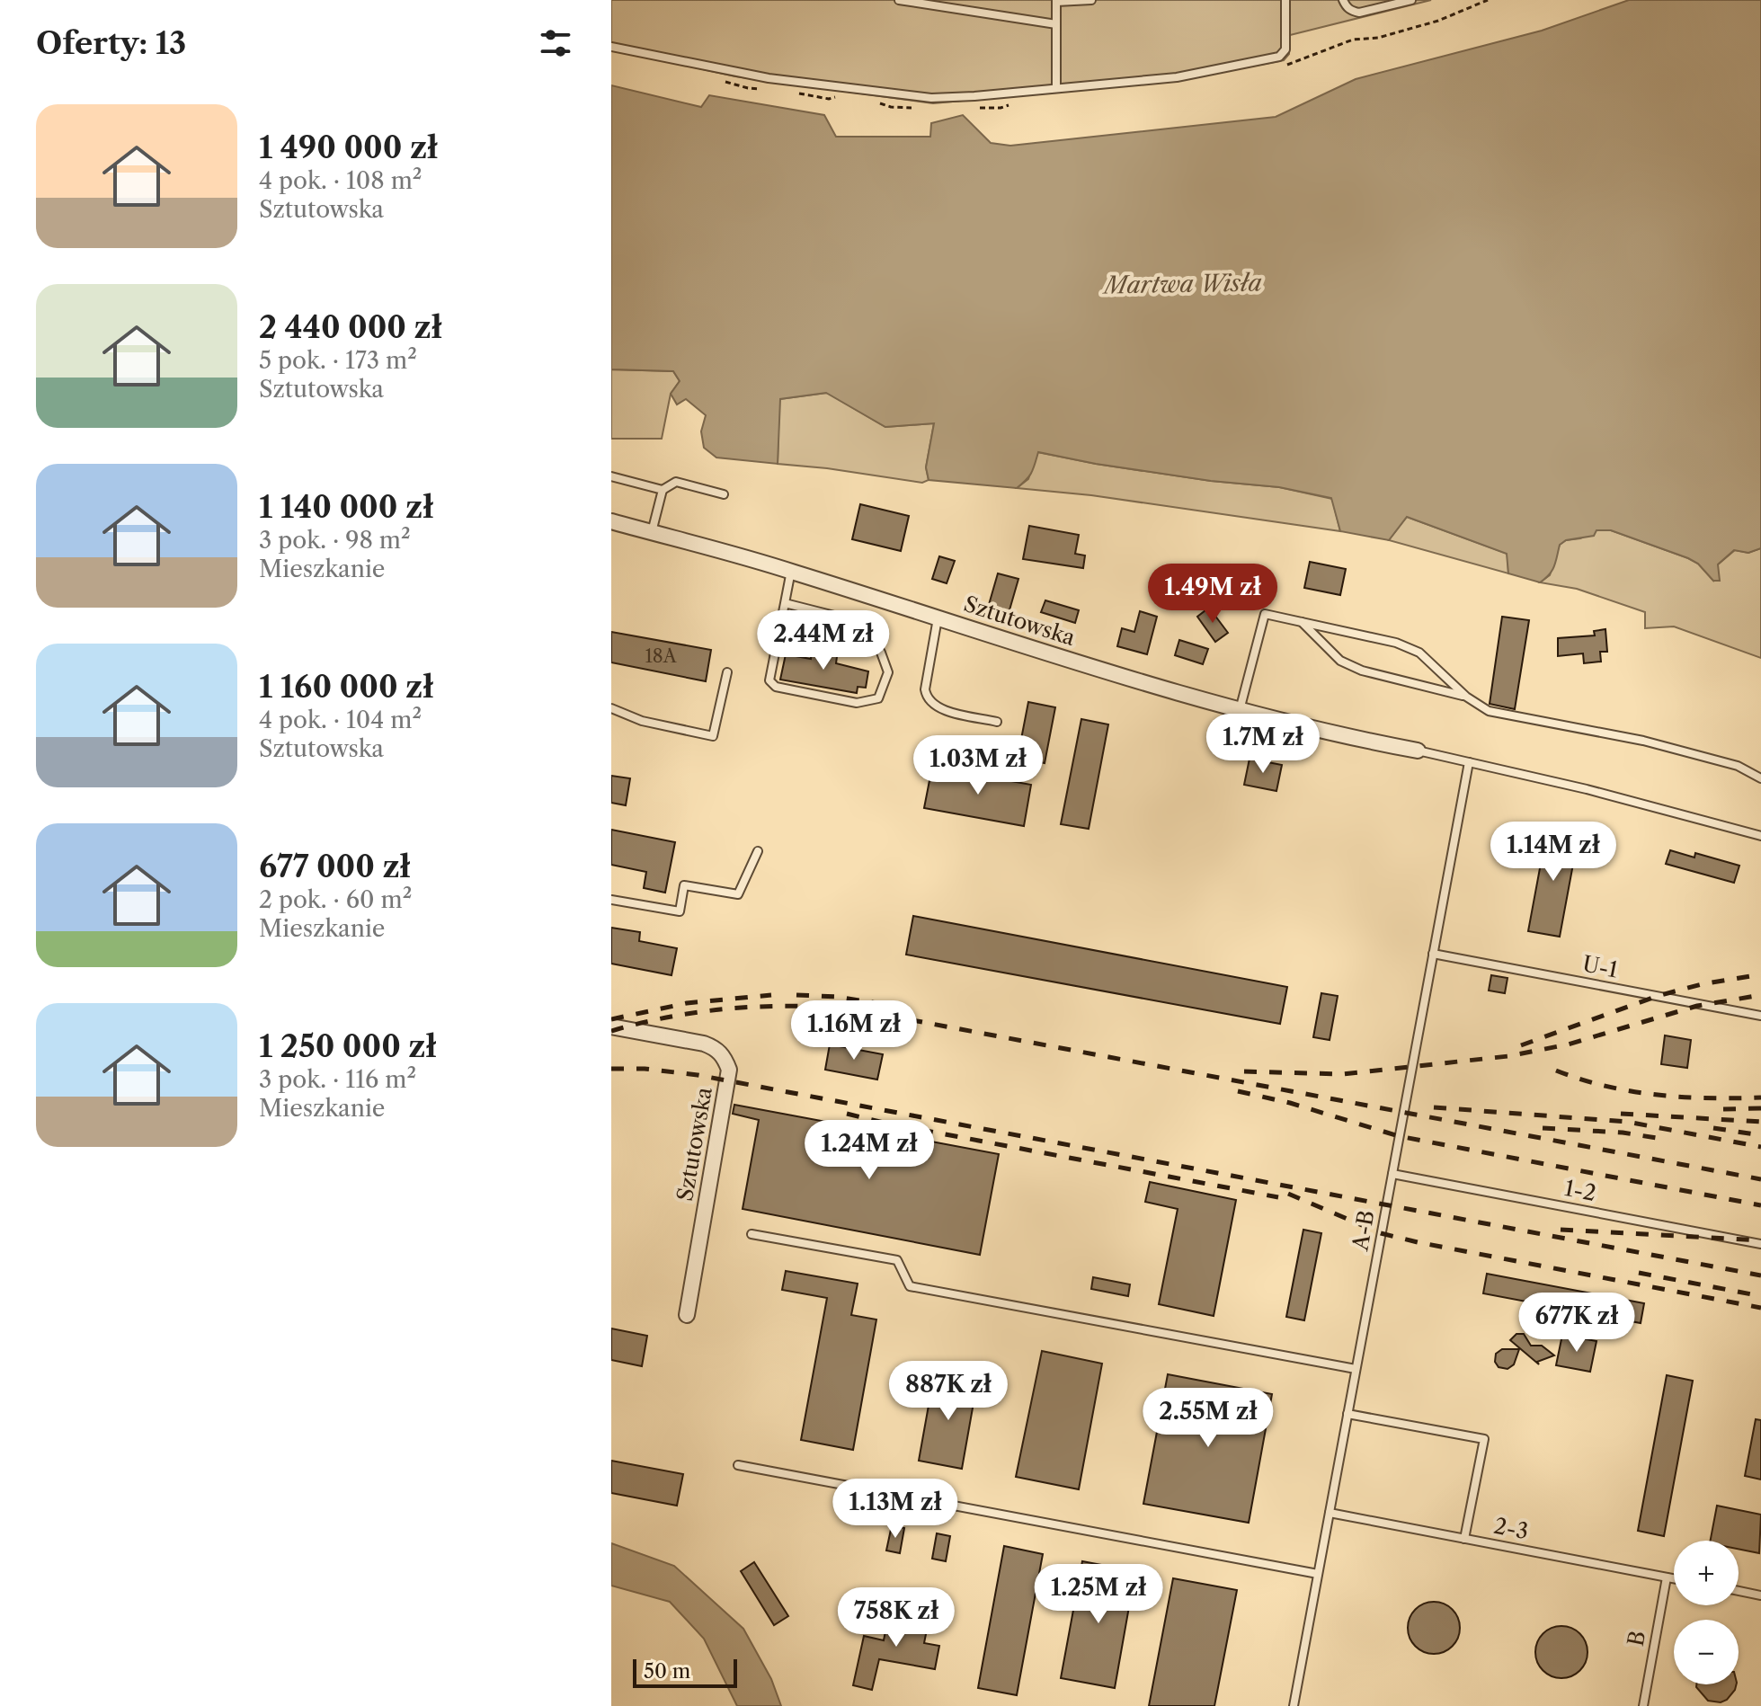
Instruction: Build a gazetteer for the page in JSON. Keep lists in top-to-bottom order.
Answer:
{
  "streets": {
    "street": ["Sztutowska"],
    "lane": [
      "U-1",
      "1-2",
      "A-B",
      "2-3",
      "B"
    ]
  },
  "crossings": [
    ["U-1", "A-B"],
    ["1-2", "A-B"],
    ["A-B", "2-3"],
    ["2-3", "B"]
  ],
  "water": ["Martwa Wisła"],
  "house_numbers": ["18A"],
  "scale_bar": "50 m",
  "page": {
    "heading": "Oferty: 13",
    "list": [
      {
        "name": "1 490 000 zł",
        "note": "4 pok. · 108 m² · Sztutowska"
      },
      {
        "name": "2 440 000 zł",
        "note": "5 pok. · 173 m² · Sztutowska"
      },
      {
        "name": "1 140 000 zł",
        "note": "3 pok. · 98 m² · Mieszkanie"
      },
      {
        "name": "1 160 000 zł",
        "note": "4 pok. · 104 m² · Sztutowska"
      },
      {
        "name": "677 000 zł",
        "note": "2 pok. · 60 m² · Mieszkanie"
      },
      {
        "name": "1 250 000 zł",
        "note": "3 pok. · 116 m² · Mieszkanie"
      }
    ],
    "price": [
      "1.49M zł",
      "2.44M zł",
      "1.7M zł",
      "1.03M zł",
      "1.14M zł",
      "1.16M zł",
      "1.24M zł",
      "677K zł",
      "887K zł",
      "2.55M zł",
      "1.13M zł",
      "1.25M zł",
      "758K zł"
    ],
    "map_buttons": ["+", "−"],
    "scale": "50 m"
  }
}
